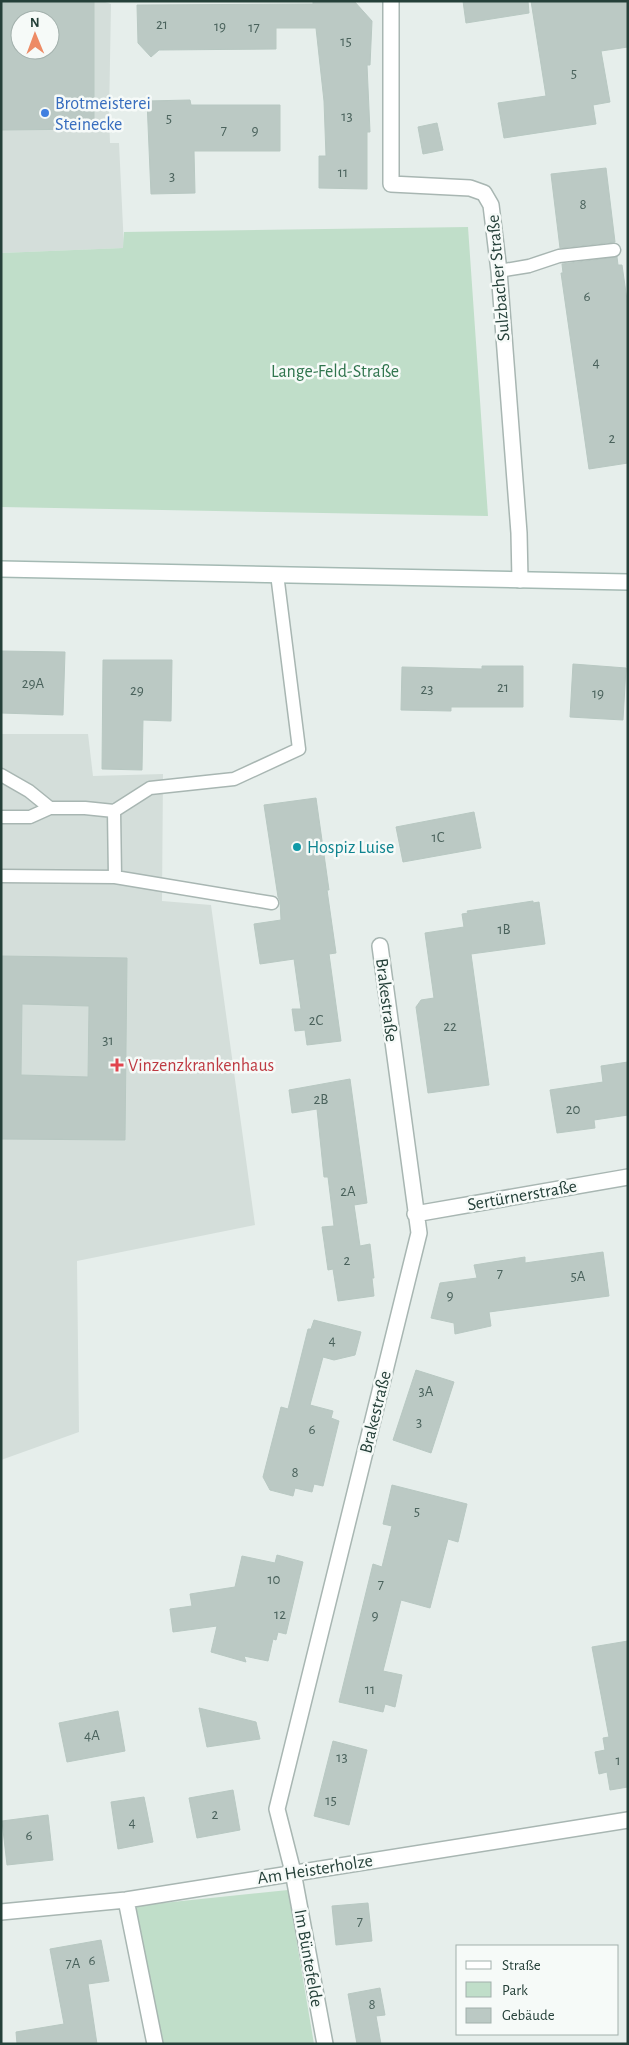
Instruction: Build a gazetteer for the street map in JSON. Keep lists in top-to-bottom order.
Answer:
{
  "streets": {
    "street": [
      "Sulzbacher Straße",
      "Brakestraße",
      "Sertürnerstraße",
      "Am Heisterholze",
      "Im Büntefelde"
    ]
  },
  "crossings": [
    ["Brakestraße", "Sertürnerstraße"],
    ["Brakestraße", "Am Heisterholze"],
    ["Brakestraße", "Im Büntefelde"],
    ["Am Heisterholze", "Im Büntefelde"]
  ],
  "parks": ["Lange-Feld-Straße"],
  "places": {
    "other": ["Brotmeisterei Steinecke", "Hospiz Luise"],
    "health": ["Vinzenzkrankenhaus"]
  },
  "house_numbers": [
    "21",
    "19",
    "17",
    "15",
    "5",
    "13",
    "5",
    "7",
    "9",
    "11",
    "3",
    "8",
    "6",
    "4",
    "2",
    "29A",
    "21",
    "23",
    "29",
    "19",
    "1C",
    "1B",
    "2C",
    "22",
    "31",
    "2B",
    "20",
    "2A",
    "2",
    "7",
    "5A",
    "9",
    "4",
    "3A",
    "3",
    "6",
    "8",
    "5",
    "10",
    "7",
    "12",
    "9",
    "11",
    "4A",
    "13",
    "1",
    "15",
    "2",
    "4",
    "6",
    "7",
    "6",
    "7A",
    "8"
  ],
  "legend": ["Straße", "Park", "Gebäude"],
  "north": "top"
}
